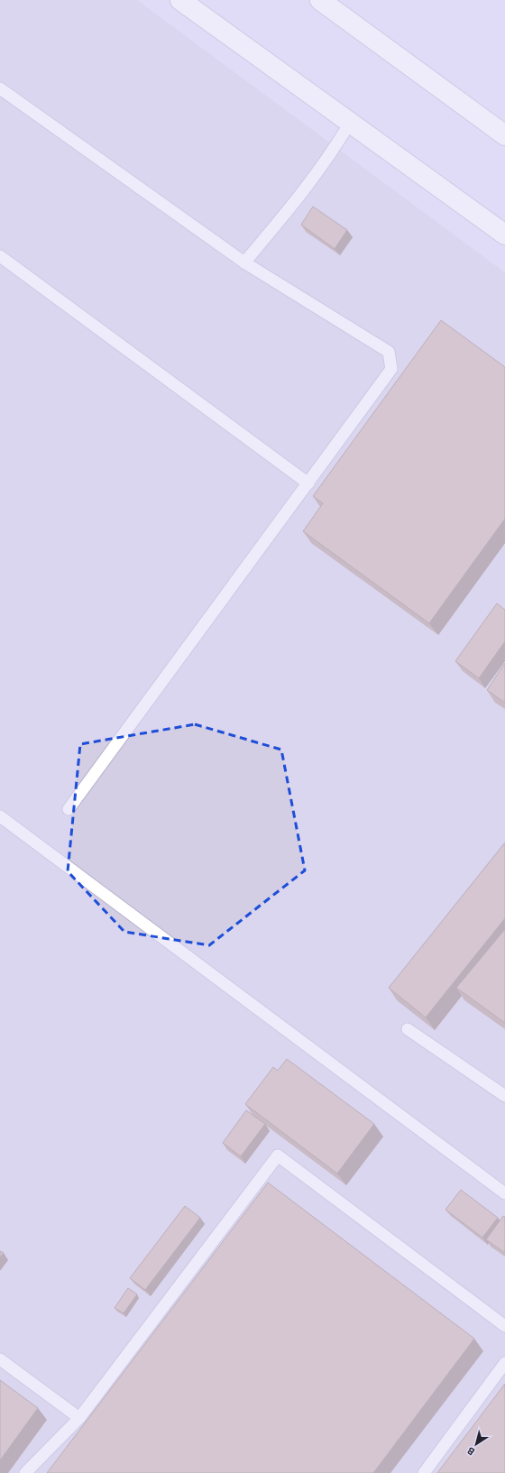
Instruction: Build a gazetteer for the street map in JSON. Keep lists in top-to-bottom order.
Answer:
{
  "north": "bottom left"
}
